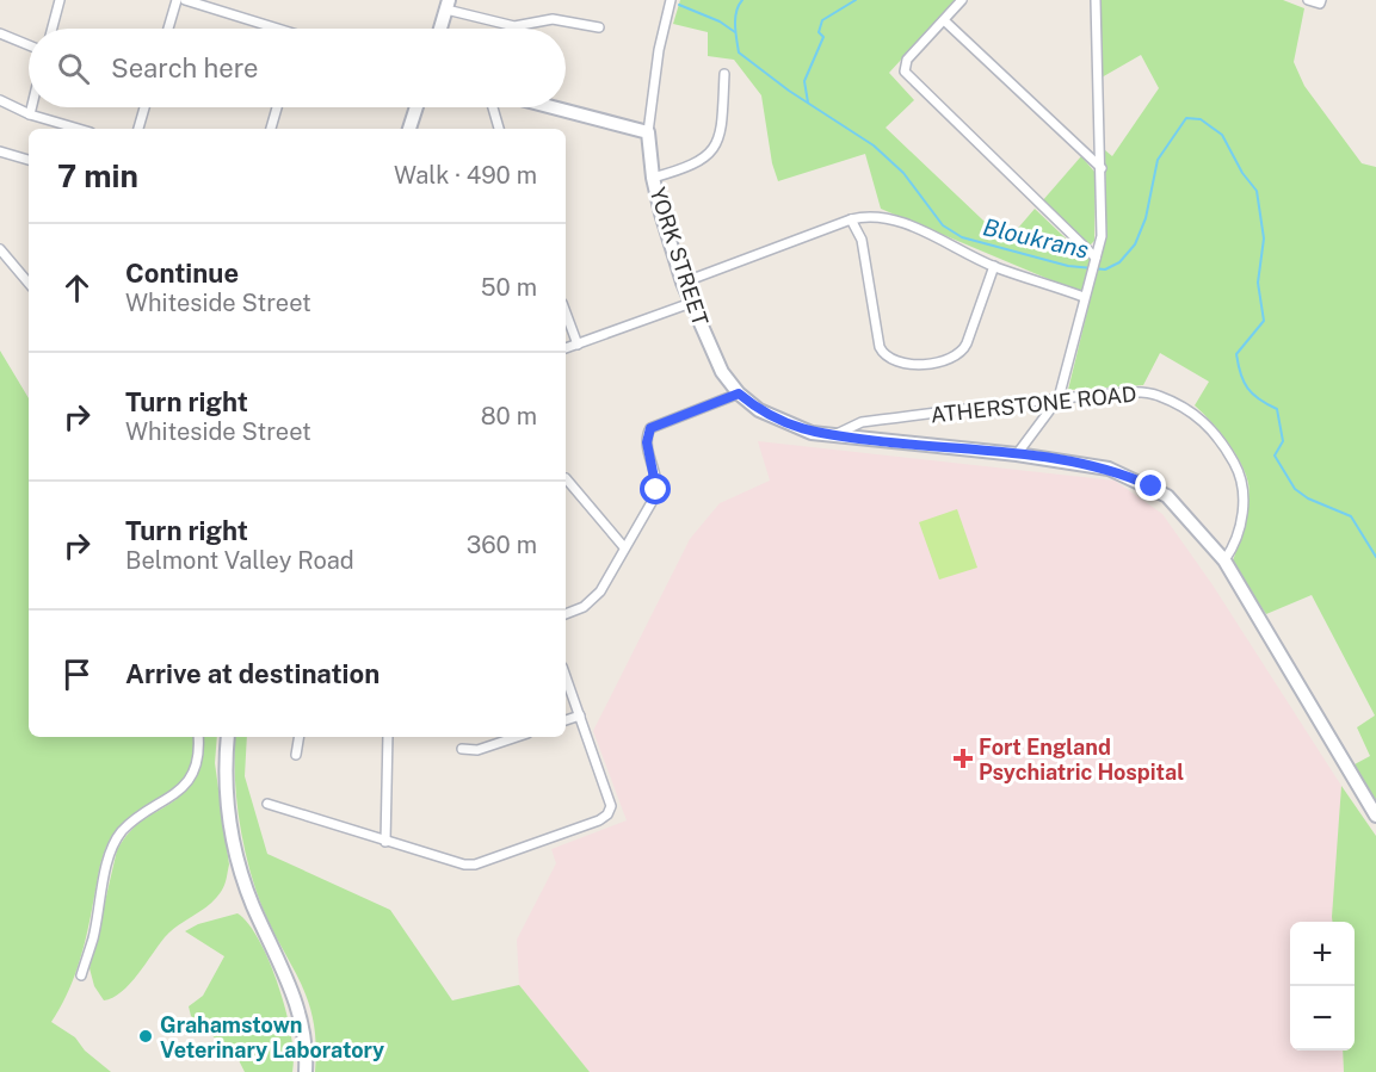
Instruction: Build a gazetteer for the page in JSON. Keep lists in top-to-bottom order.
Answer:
{
  "streets": {
    "street": ["YORK STREET", "ATHERSTONE ROAD"]
  },
  "crossings": [
    ["YORK STREET", "ATHERSTONE ROAD"]
  ],
  "water": ["Bloukrans"],
  "places": {
    "health": ["Fort England Psychiatric Hospital"],
    "other": ["Grahamstown Veterinary Laboratory"]
  },
  "page": {
    "search": "Search here",
    "heading": ["7 min", "Walk · 490 m"],
    "list": [
      ["Continue", "Whiteside Street", "50 m"],
      ["Turn right", "Whiteside Street", "80 m"],
      ["Turn right", "Belmont Valley Road", "360 m"],
      "Arrive at destination"
    ],
    "map_buttons": ["+", "−"]
  }
}
